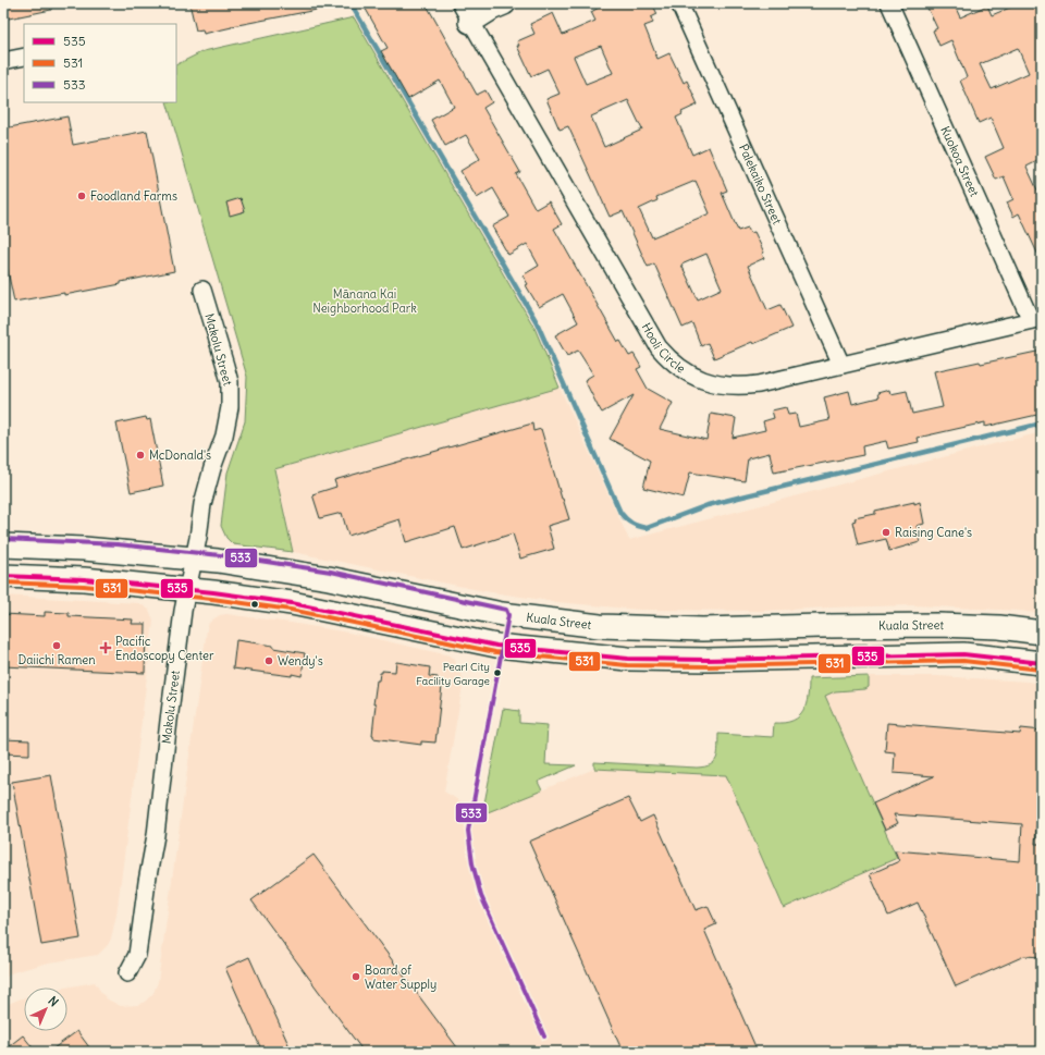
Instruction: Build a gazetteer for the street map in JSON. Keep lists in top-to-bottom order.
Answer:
{
  "streets": {
    "main road": ["Kuala Street"],
    "street": [
      "Kuokoa Street",
      "Palekaiko Street",
      "Hooli Circle",
      "Makolu Street"
    ]
  },
  "crossings": [
    ["Kuokoa Street", "Hooli Circle"],
    ["Palekaiko Street", "Hooli Circle"],
    ["Makolu Street", "Kuala Street"]
  ],
  "parks": ["Mānana Kai Neighborhood Park"],
  "places": {
    "other": [
      "Foodland Farms",
      "McDonald's",
      "Raising Cane's",
      "Daiichi Ramen",
      "Wendy's",
      "Pearl City Facility Garage",
      "Board of Water Supply"
    ],
    "health": ["Pacific Endoscopy Center"]
  },
  "lines": ["transit line 533", "transit line 535", "transit line 531"],
  "legend": ["535", "531", "533"],
  "north": "top right"
}
